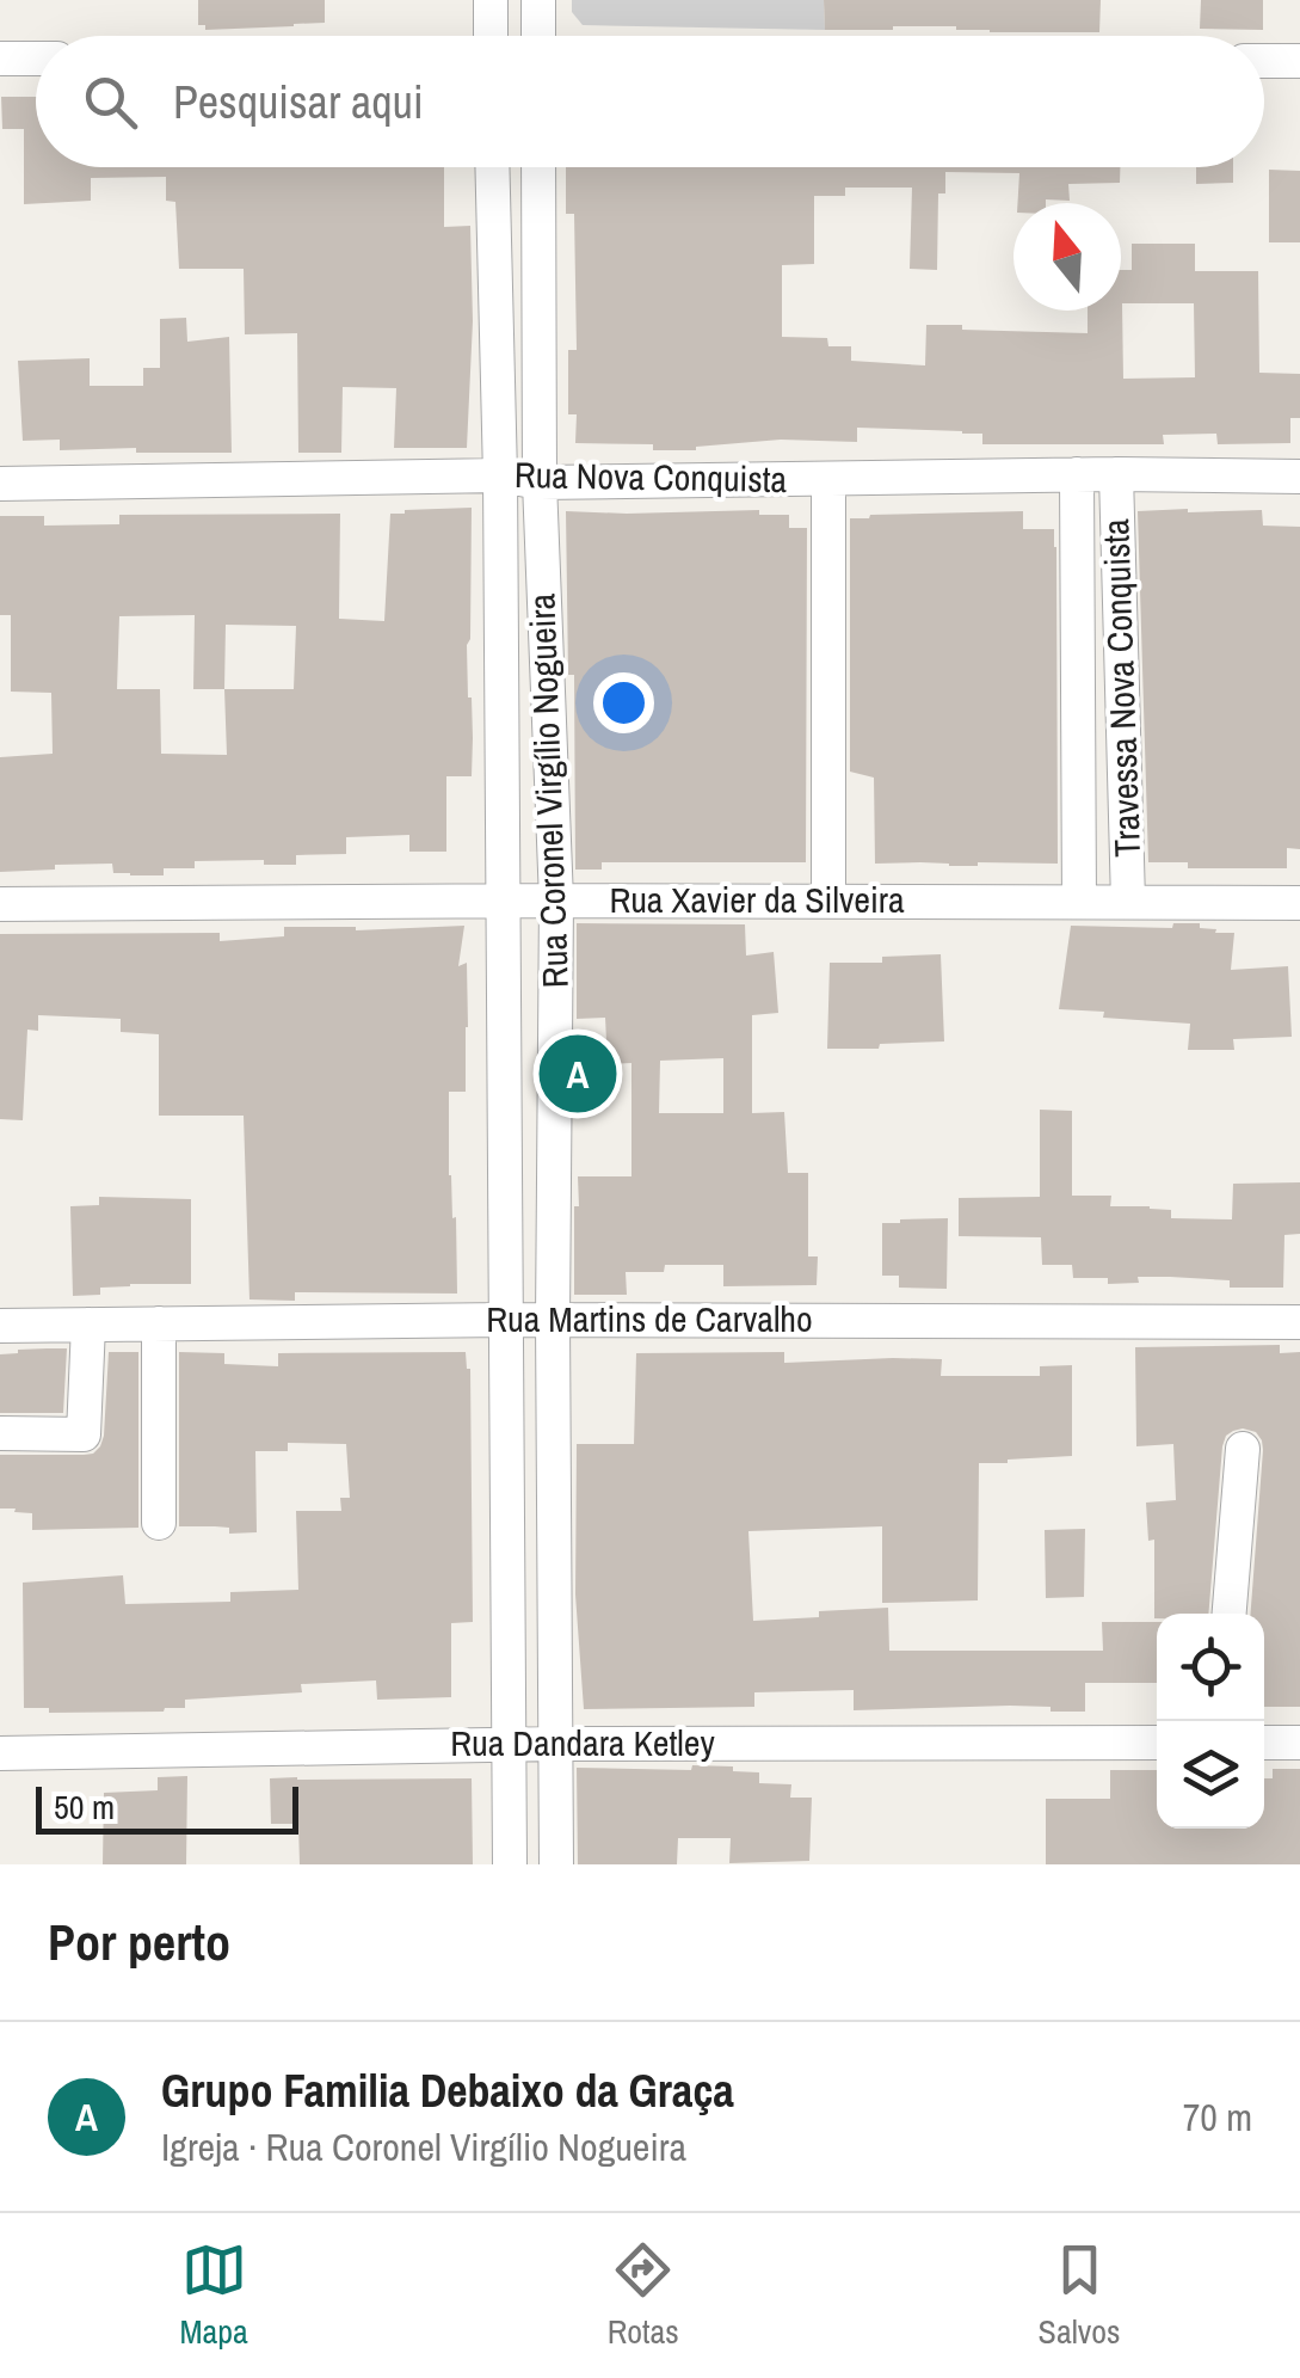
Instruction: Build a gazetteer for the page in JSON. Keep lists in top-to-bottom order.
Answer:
{
  "streets": {
    "street": [
      "Rua Nova Conquista",
      "Travessa Nova Conquista",
      "Rua Coronel Virgílio Nogueira",
      "Rua Xavier da Silveira",
      "Rua Martins de Carvalho",
      "Rua Dandara Ketley"
    ]
  },
  "crossings": [
    ["Rua Nova Conquista", "Travessa Nova Conquista"],
    ["Rua Nova Conquista", "Rua Coronel Virgílio Nogueira"],
    ["Travessa Nova Conquista", "Rua Xavier da Silveira"],
    ["Rua Coronel Virgílio Nogueira", "Rua Xavier da Silveira"],
    ["Rua Coronel Virgílio Nogueira", "Rua Martins de Carvalho"],
    ["Rua Coronel Virgílio Nogueira", "Rua Dandara Ketley"]
  ],
  "scale_bar": "50 m",
  "north": "top",
  "page": {
    "search": "Pesquisar aqui",
    "pins": "A",
    "scale": "50 m",
    "heading": "Por perto",
    "list": [
      {
        "mark": "A",
        "name": "Grupo Familia Debaixo da Graça",
        "note": "Igreja · Rua Coronel Virgílio Nogueira",
        "value": "70 m"
      }
    ],
    "nav": ["Mapa", "Rotas", "Salvos"]
  }
}
